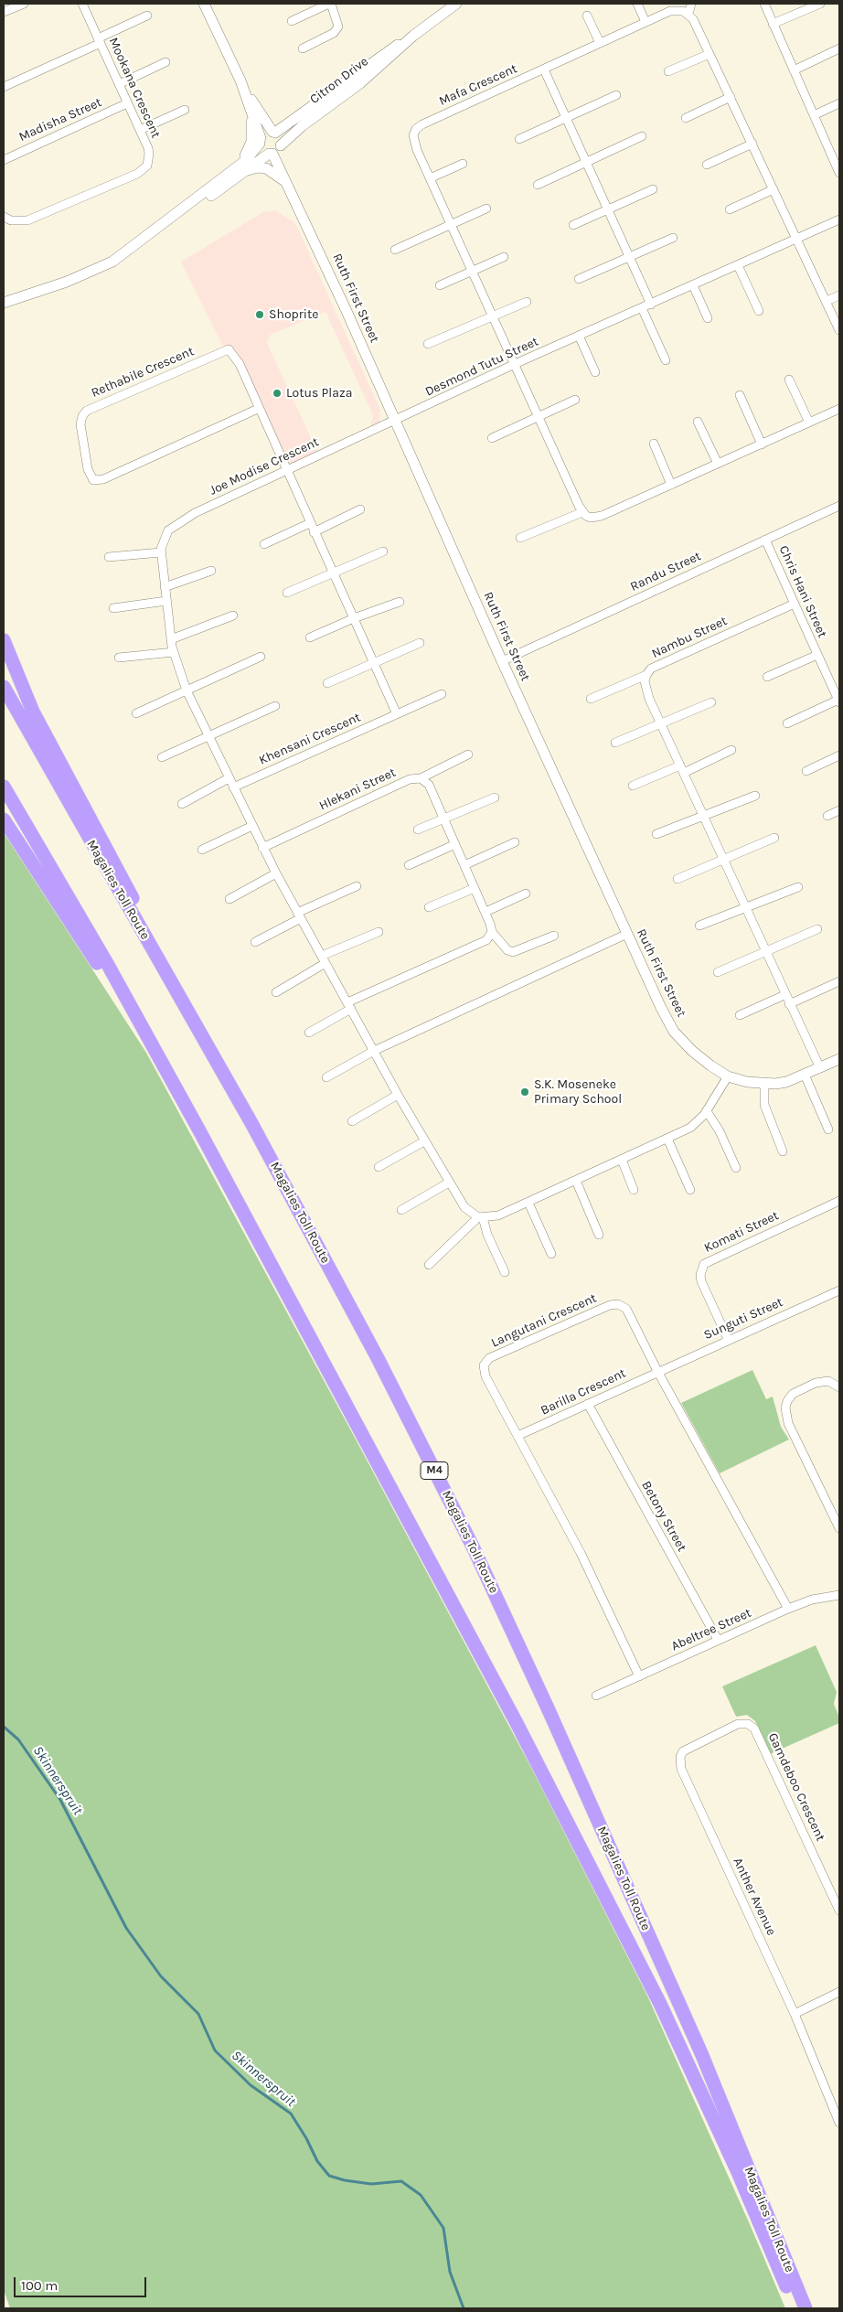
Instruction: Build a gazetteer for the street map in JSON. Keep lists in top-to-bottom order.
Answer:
{
  "streets": {
    "highway": ["Magalies Toll Route", "M4"],
    "street": [
      "Citron Drive",
      "Mafa Crescent",
      "Mookana Crescent",
      "Madisha Street",
      "Ruth First Street",
      "Desmond Tutu Street",
      "Rethabile Crescent",
      "Joe Modise Crescent",
      "Randu Street",
      "Chris Hani Street",
      "Nambu Street",
      "Khensani Crescent",
      "Hlekani Street",
      "Komati Street",
      "Sunguti Street",
      "Langutani Crescent",
      "Barilla Crescent",
      "Betony Street",
      "Abeltree Street",
      "Gamdeboo Crescent",
      "Anther Avenue"
    ]
  },
  "crossings": [
    ["Citron Drive", "Ruth First Street"],
    ["Mafa Crescent", "Desmond Tutu Street"],
    ["Mookana Crescent", "Madisha Street"],
    ["Ruth First Street", "Desmond Tutu Street"],
    ["Ruth First Street", "Joe Modise Crescent"],
    ["Ruth First Street", "Randu Street"],
    ["Ruth First Street", "Nambu Street"],
    ["Desmond Tutu Street", "Joe Modise Crescent"],
    ["Rethabile Crescent", "Joe Modise Crescent"],
    ["Joe Modise Crescent", "Khensani Crescent"],
    ["Joe Modise Crescent", "Hlekani Street"],
    ["Randu Street", "Chris Hani Street"],
    ["Chris Hani Street", "Nambu Street"],
    ["Komati Street", "Sunguti Street"],
    ["Sunguti Street", "Langutani Crescent"],
    ["Sunguti Street", "Barilla Crescent"],
    ["Langutani Crescent", "Barilla Crescent"],
    ["Barilla Crescent", "Betony Street"],
    ["Betony Street", "Abeltree Street"],
    ["Gamdeboo Crescent", "Anther Avenue"]
  ],
  "water": ["Skinnerspruit"],
  "places": ["Shoprite", "Lotus Plaza", "S.K. Moseneke Primary School"],
  "scale_bar": "100 m"
}
